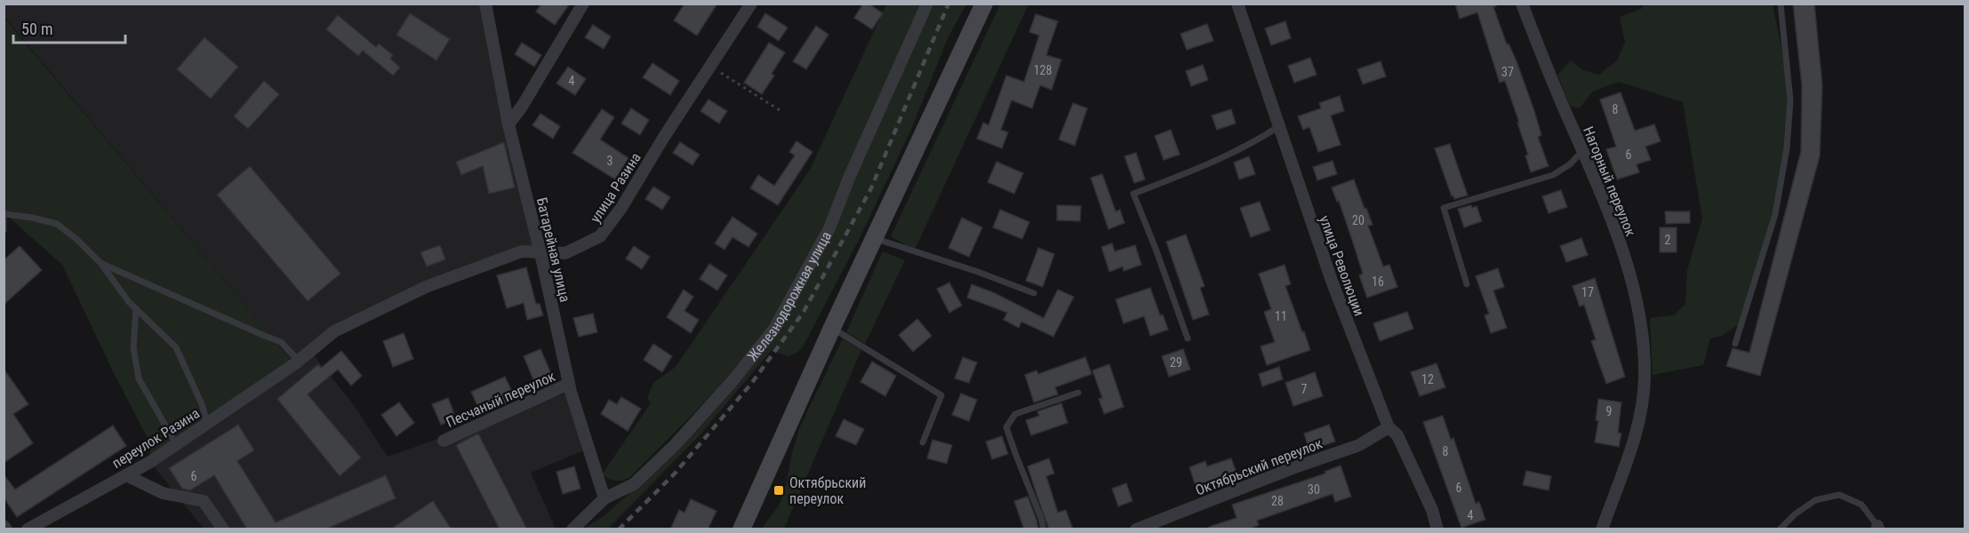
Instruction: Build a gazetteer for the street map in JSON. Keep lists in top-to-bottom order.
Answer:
{
  "streets": {
    "street": [
      "Нагорный переулок",
      "улица Разина",
      "Батарейная улица",
      "улица Революции",
      "Железнодорожная улица",
      "Песчаный переулок",
      "переулок Разина",
      "Октябрьский переулок"
    ]
  },
  "crossings": [
    ["улица Разина", "Батарейная улица"],
    ["улица Разина", "переулок Разина"],
    ["Батарейная улица", "Железнодорожная улица"],
    ["Батарейная улица", "Песчаный переулок"],
    ["улица Революции", "Октябрьский переулок"]
  ],
  "places": {
    "transit": ["Октябрьский переулок"]
  },
  "house_numbers": [
    "128",
    "37",
    "4",
    "8",
    "6",
    "3",
    "20",
    "2",
    "16",
    "17",
    "11",
    "29",
    "12",
    "7",
    "9",
    "8",
    "6",
    "6",
    "30",
    "28",
    "4"
  ],
  "scale_bar": "50 m"
}
